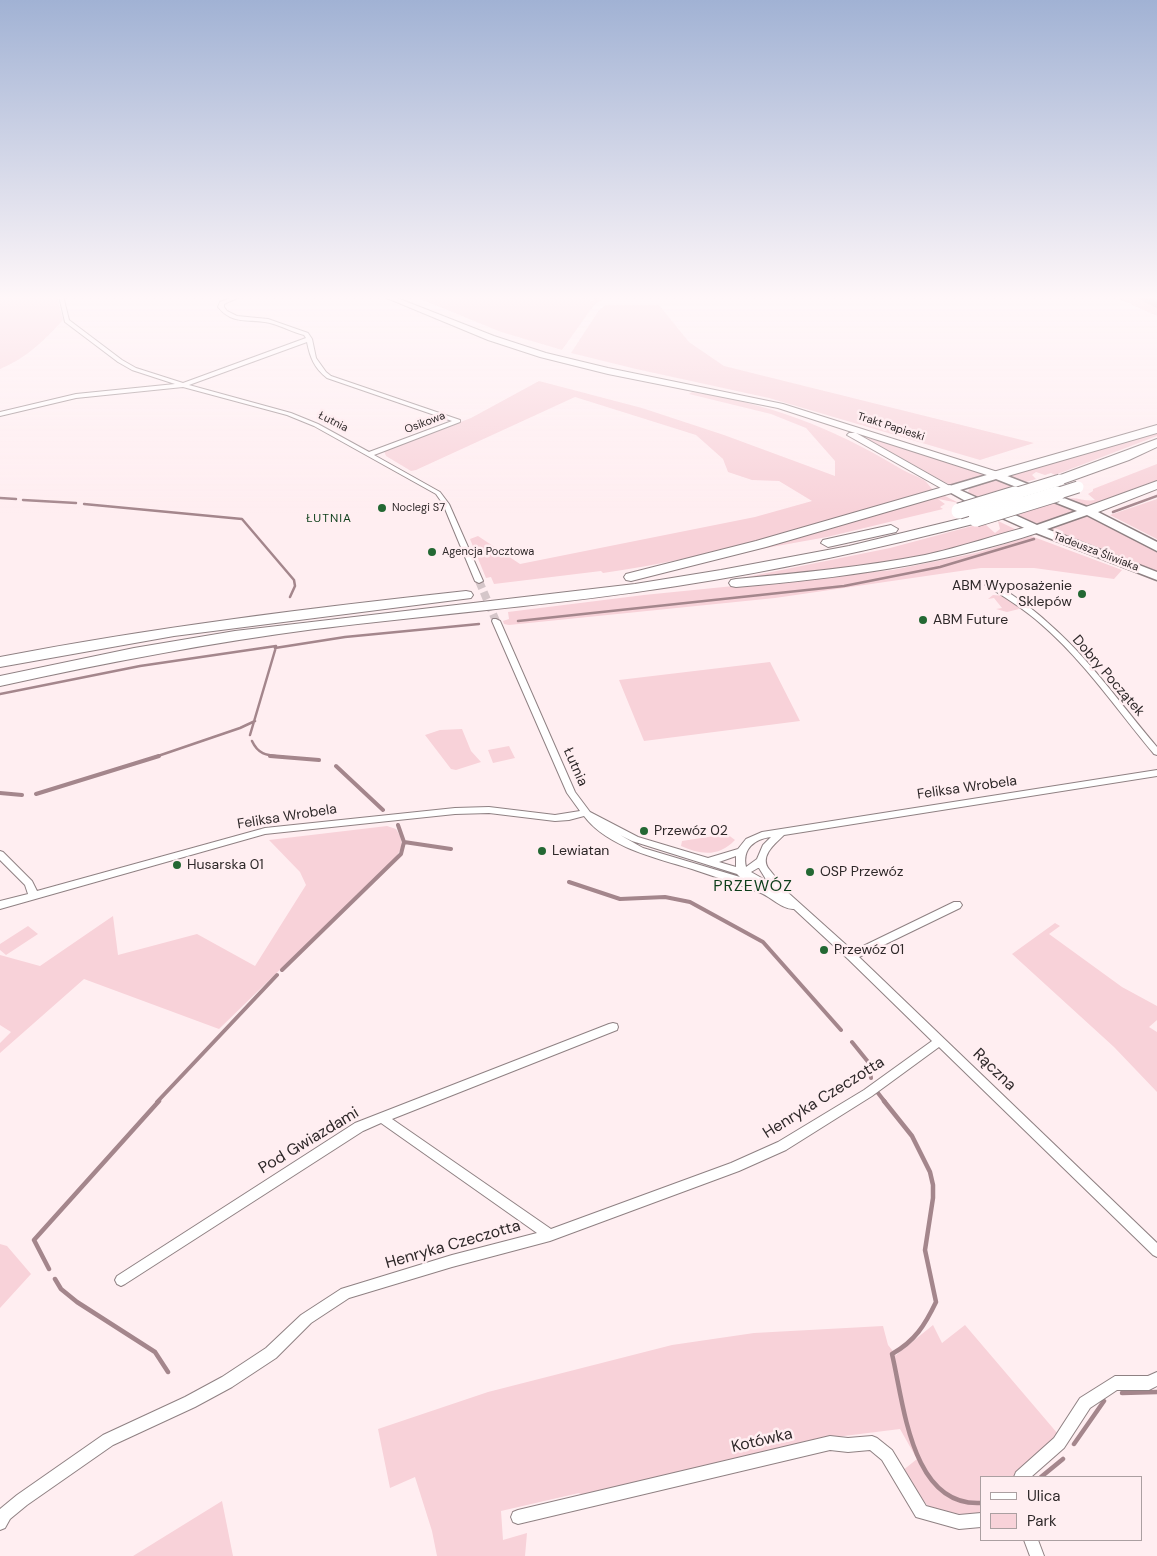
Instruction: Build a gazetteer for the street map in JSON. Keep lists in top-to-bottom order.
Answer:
{
  "streets": {
    "main road": ["Tadeusza Śliwiaka"],
    "street": [
      "Łutnia",
      "Osikowa",
      "Trakt Papieski",
      "Dobry Początek",
      "Feliksa Wrobela",
      "Rączna",
      "Henryka Czeczotta",
      "Pod Gwiazdami",
      "Kotówka"
    ]
  },
  "crossings": [
    ["Łutnia", "Osikowa"],
    ["Łutnia", "Feliksa Wrobela"],
    ["Trakt Papieski", "Tadeusza Śliwiaka"],
    ["Rączna", "Henryka Czeczotta"]
  ],
  "districts": ["ŁUTNIA", "PRZEWÓZ"],
  "places": [
    "Noclegi S7",
    "Agencja Pocztowa",
    "ABM Wyposażenie Sklepów",
    "ABM Future",
    "Przewóz 02",
    "Lewiatan",
    "Husarska 01",
    "OSP Przewóz",
    "Przewóz 01"
  ],
  "legend": ["Ulica", "Park"]
}
